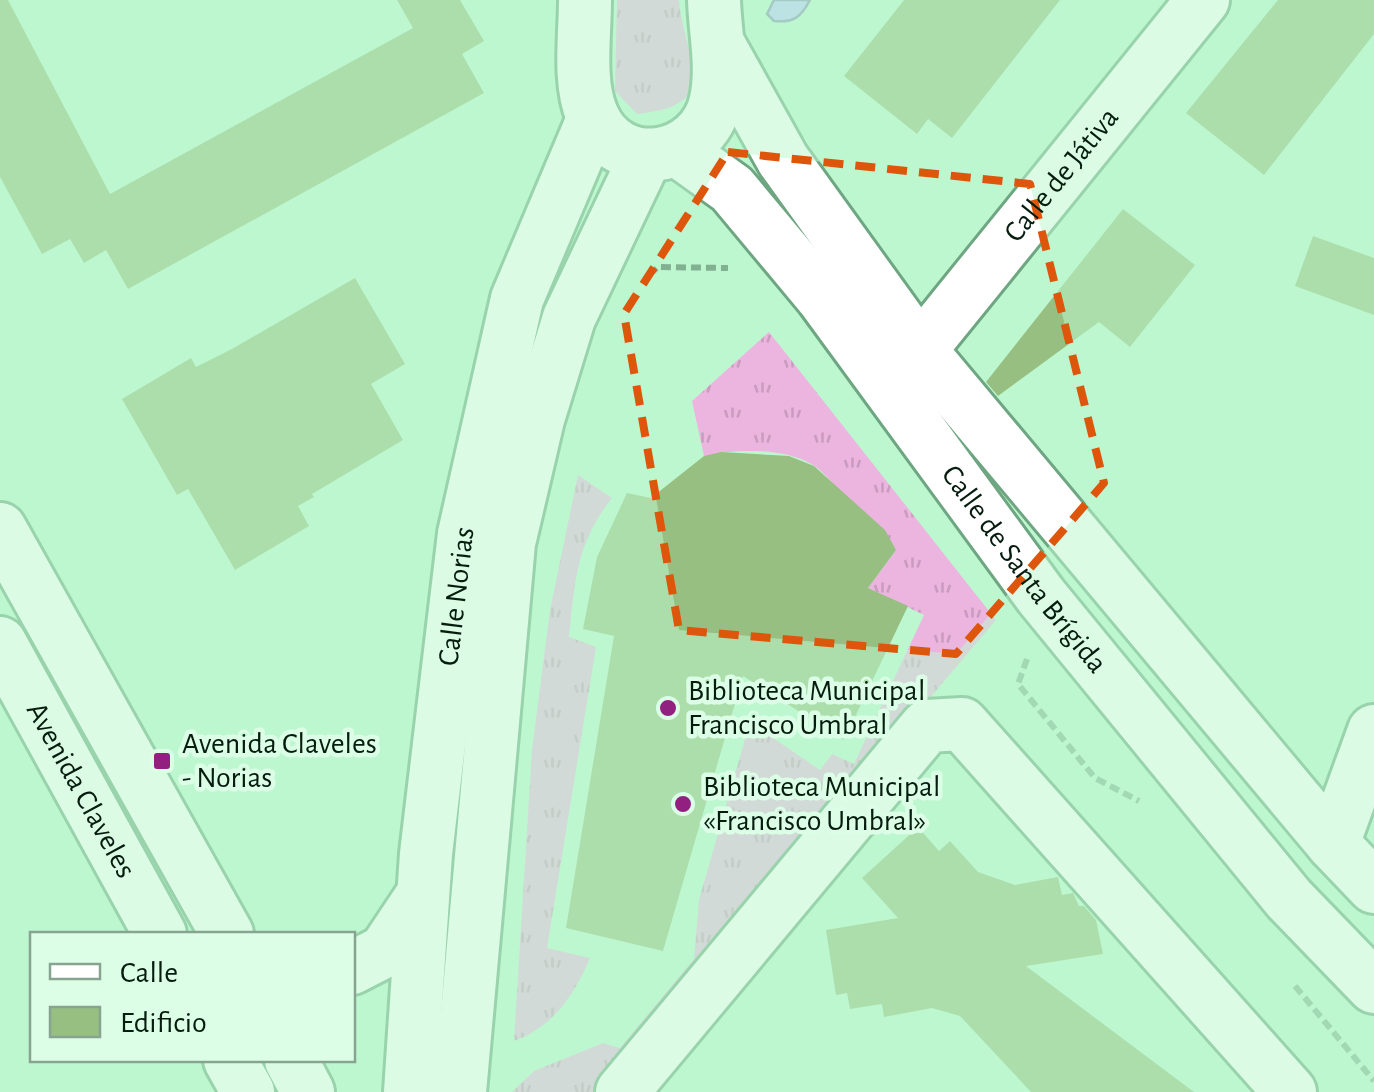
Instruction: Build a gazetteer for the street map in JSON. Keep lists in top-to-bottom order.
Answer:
{
  "streets": {
    "street": [
      "Calle de Játiva",
      "Calle de Santa Brígida",
      "Calle Norias",
      "Avenida Claveles"
    ]
  },
  "crossings": [
    ["Calle de Játiva", "Calle de Santa Brígida"],
    ["Calle de Santa Brígida", "Calle Norias"]
  ],
  "places": {
    "other": ["Biblioteca Municipal Francisco Umbral", "Biblioteca Municipal «Francisco Umbral»"],
    "transit": ["Avenida Claveles - Norias"]
  },
  "legend": ["Calle", "Edificio"]
}
